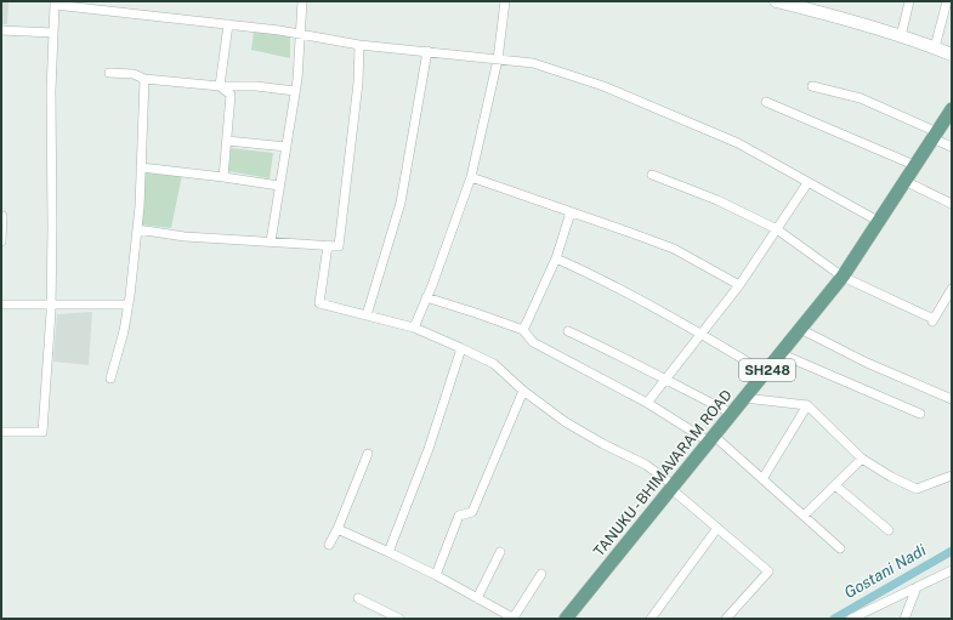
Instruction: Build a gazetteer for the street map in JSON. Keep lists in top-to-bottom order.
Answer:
{
  "streets": {
    "main road": ["SH248", "TANUKU - BHIMAVARAM ROAD"]
  },
  "water": ["Gostani Nadi"]
}
